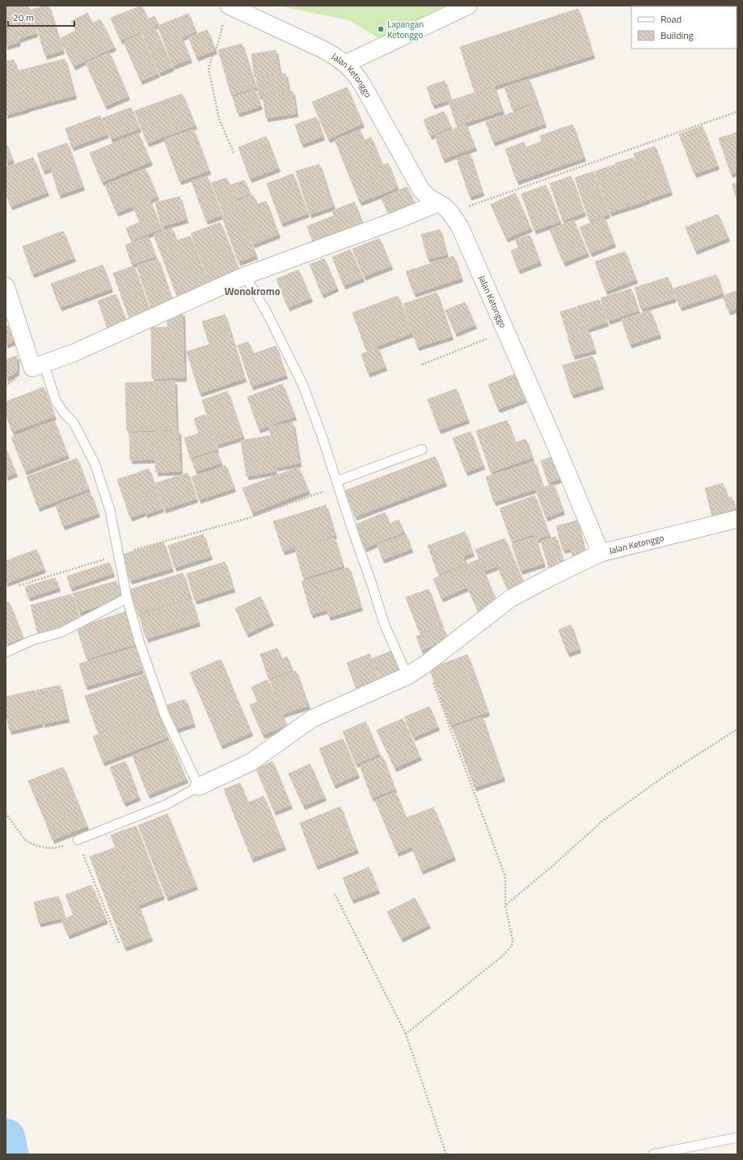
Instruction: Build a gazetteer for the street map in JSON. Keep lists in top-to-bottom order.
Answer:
{
  "streets": {
    "street": ["Jalan Ketonggo"]
  },
  "districts": ["Wonokromo"],
  "places": ["Lapangan Ketonggo"],
  "legend": ["Road", "Building"],
  "scale_bar": "20 m"
}
